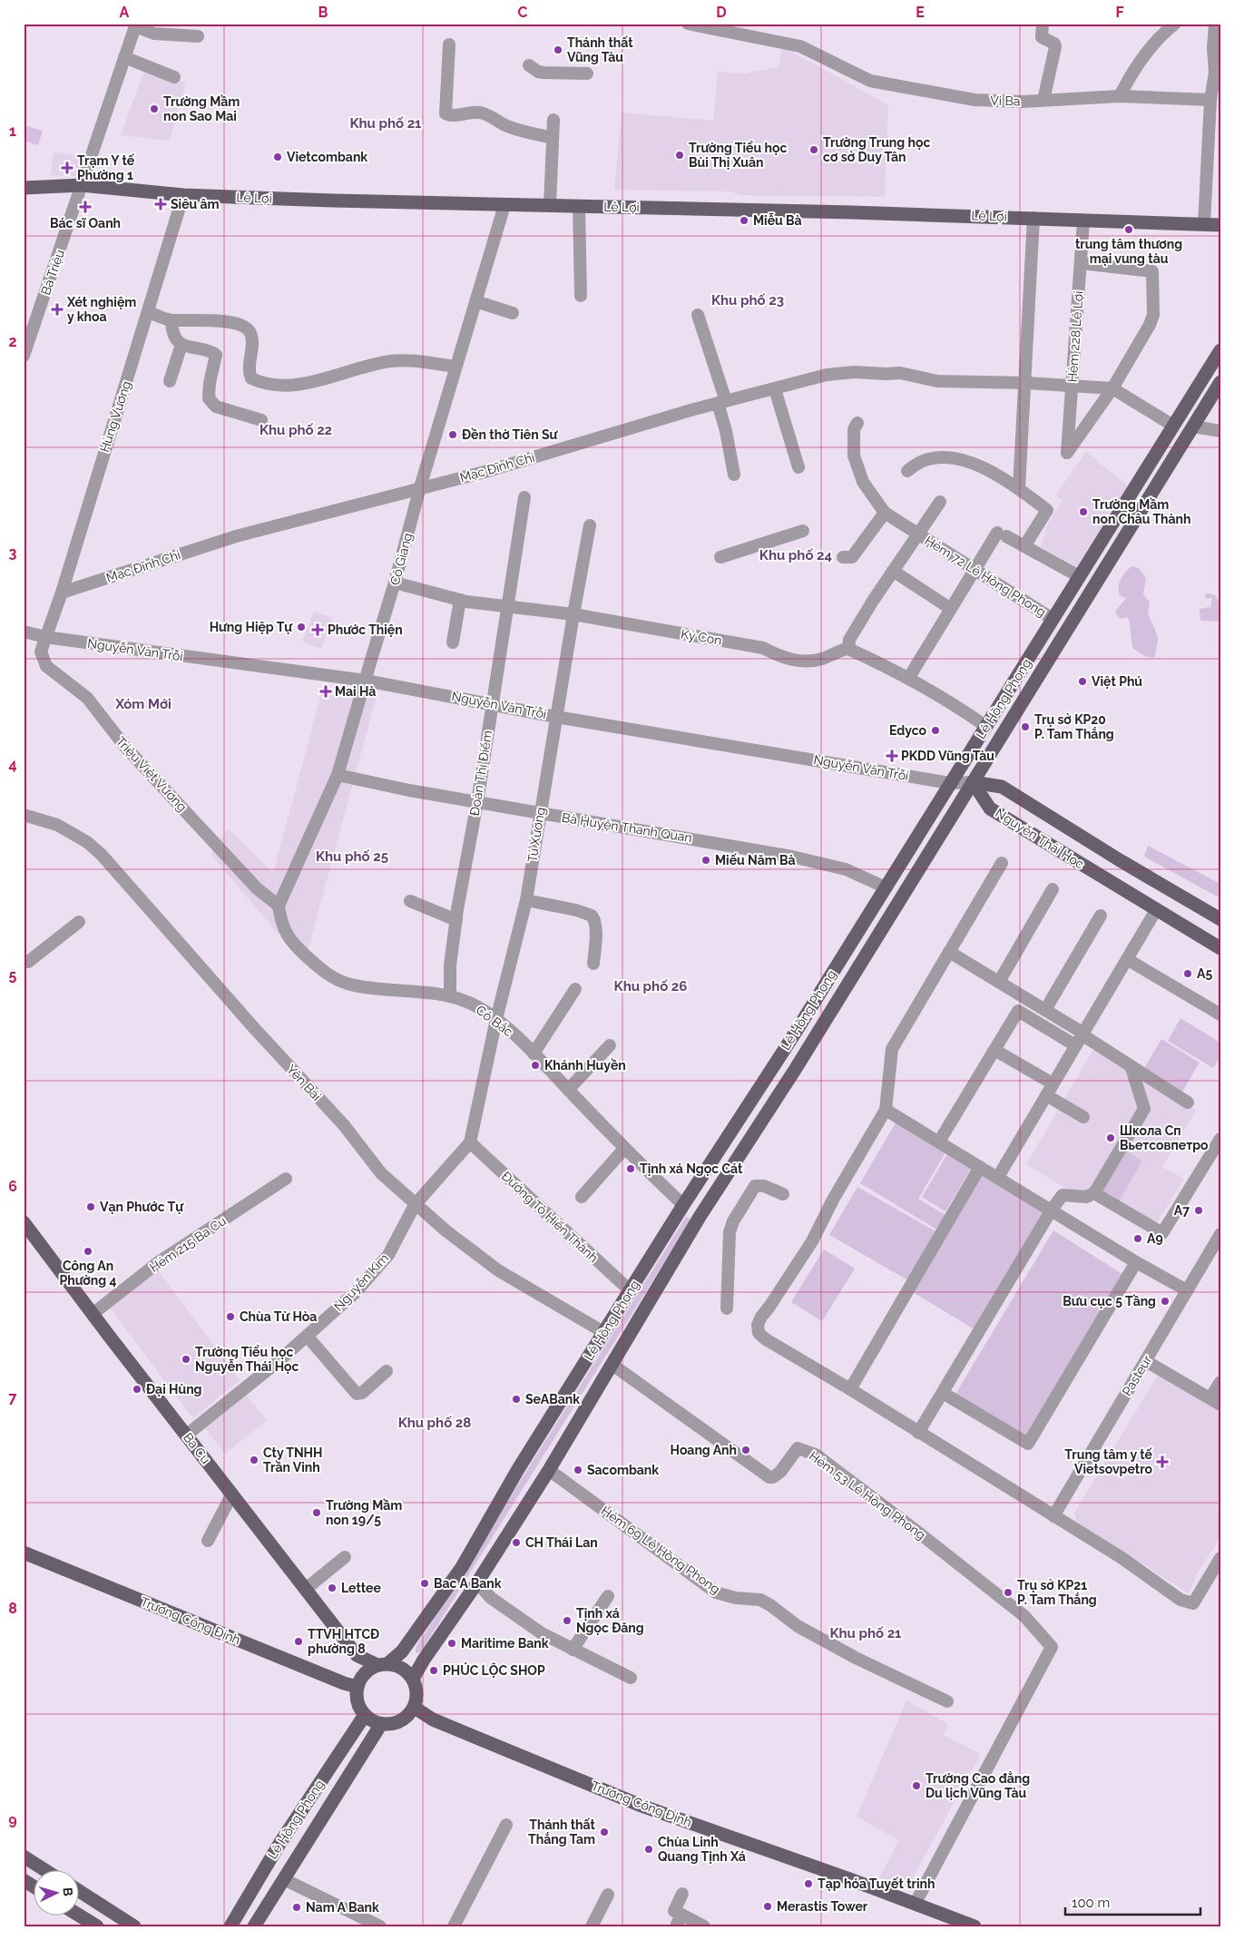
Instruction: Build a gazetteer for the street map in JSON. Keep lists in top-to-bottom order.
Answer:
{
  "streets": {
    "main road": [
      "Lê Lợi",
      "Lê Hồng Phong",
      "Nguyễn Thái Học",
      "Ba Cu",
      "Trương Công Định"
    ],
    "street": [
      "Vi Ba",
      "Bà Triệu",
      "Hẻm 228 Lê Lợi",
      "Hùng Vương",
      "Mạc Đĩnh Chi",
      "Cô Giang",
      "Hẻm 72 Lê Hồng Phong",
      "Ký Con",
      "Nguyễn Văn Trỗi",
      "Đoàn Thị Điểm",
      "Triệu Việt Vương",
      "Bà Huyện Thanh Quan",
      "Tú Xương",
      "Cô Bắc",
      "Yên Bái",
      "Đường Tô Hiến Thành",
      "Hẻm 215 Ba Cu",
      "Nguyễn Kim",
      "Pasteur",
      "Hẻm 53 Lê Hồng Phong",
      "Hẻm 69 Lê Hồng Phong"
    ]
  },
  "crossings": [
    ["Lê Lợi", "Bà Triệu"],
    ["Lê Lợi", "Hẻm 228 Lê Lợi"],
    ["Lê Lợi", "Hùng Vương"],
    ["Lê Lợi", "Cô Giang"],
    ["Hẻm 228 Lê Lợi", "Mạc Đĩnh Chi"],
    ["Hùng Vương", "Mạc Đĩnh Chi"],
    ["Hùng Vương", "Nguyễn Văn Trỗi"],
    ["Hùng Vương", "Triệu Việt Vương"],
    ["Mạc Đĩnh Chi", "Cô Giang"],
    ["Cô Giang", "Ký Con"],
    ["Cô Giang", "Nguyễn Văn Trỗi"],
    ["Cô Giang", "Triệu Việt Vương"],
    ["Cô Giang", "Bà Huyện Thanh Quan"],
    ["Cô Giang", "Cô Bắc"],
    ["Hẻm 72 Lê Hồng Phong", "Lê Hồng Phong"],
    ["Ký Con", "Đoàn Thị Điểm"],
    ["Ký Con", "Tú Xương"],
    ["Nguyễn Văn Trỗi", "Lê Hồng Phong"],
    ["Nguyễn Văn Trỗi", "Đoàn Thị Điểm"],
    ["Nguyễn Văn Trỗi", "Triệu Việt Vương"],
    ["Nguyễn Văn Trỗi", "Tú Xương"],
    ["Nguyễn Văn Trỗi", "Nguyễn Thái Học"],
    ["Lê Hồng Phong", "Bà Huyện Thanh Quan"],
    ["Lê Hồng Phong", "Nguyễn Thái Học"],
    ["Lê Hồng Phong", "Cô Bắc"],
    ["Lê Hồng Phong", "Yên Bái"],
    ["Lê Hồng Phong", "Đường Tô Hiến Thành"],
    ["Lê Hồng Phong", "Ba Cu"],
    ["Lê Hồng Phong", "Hẻm 53 Lê Hồng Phong"],
    ["Lê Hồng Phong", "Hẻm 69 Lê Hồng Phong"],
    ["Lê Hồng Phong", "Trương Công Định"],
    ["Đoàn Thị Điểm", "Bà Huyện Thanh Quan"],
    ["Đoàn Thị Điểm", "Cô Bắc"],
    ["Triệu Việt Vương", "Cô Bắc"],
    ["Bà Huyện Thanh Quan", "Tú Xương"],
    ["Tú Xương", "Cô Bắc"],
    ["Tú Xương", "Đường Tô Hiến Thành"],
    ["Tú Xương", "Nguyễn Kim"],
    ["Yên Bái", "Nguyễn Kim"],
    ["Đường Tô Hiến Thành", "Nguyễn Kim"],
    ["Hẻm 215 Ba Cu", "Ba Cu"],
    ["Nguyễn Kim", "Ba Cu"],
    ["Ba Cu", "Trương Công Định"],
    ["Hẻm 53 Lê Hồng Phong", "Trương Công Định"]
  ],
  "districts": [
    "Khu phố 21",
    "Khu phố 23",
    "Khu phố 22",
    "Khu phố 24",
    "Xóm Mới",
    "Khu phố 25",
    "Khu phố 26",
    "Khu phố 28",
    "Khu phố 21"
  ],
  "places": {
    "other": [
      "Thánh thất Vũng Tàu",
      "Trường Mầm non Sao Mai",
      "Trường Trung học cơ sở Duy Tân",
      "Trường Tiểu học Bùi Thị Xuân",
      "Vietcombank",
      "Miễu Bà",
      "trung tâm thương mại vung tàu",
      "Đền thờ Tiên Sư",
      "Trường Mầm non Châu Thành",
      "Hưng Hiệp Tự",
      "Việt Phú",
      "Trụ sở KP20 P. Tam Thắng",
      "Edyco",
      "Miếu Năm Bà",
      "A5",
      "Khánh Huyền",
      "Школа Сп Вьетсовпетро",
      "Tịnh xá Ngọc Cát",
      "Vạn Phước Tự",
      "A7",
      "A9",
      "Công An Phường 4",
      "Bưu cục 5 Tầng",
      "Chùa Từ Hòa",
      "Trường Tiểu học Nguyễn Thái Học",
      "Đại Hùng",
      "SeABank",
      "Hoang Anh",
      "Cty TNHH Trần Vinh",
      "Sacombank",
      "Trường Mầm non 19/5",
      "CH Thái Lan",
      "Bac A Bank",
      "Lettee",
      "Trụ sở KP21 P. Tam Thắng",
      "Tịnh xá Ngọc Đăng",
      "TTVH HTCĐ phường 8",
      "Maritime Bank",
      "PHÚC LỘC SHOP",
      "Trường Cao đẳng Du lịch Vũng Tàu",
      "Thánh thất Thắng Tam",
      "Chùa Linh Quang Tịnh Xá",
      "Tạp hóa Tuyết trinh",
      "Merastis Tower",
      "Nam A Bank"
    ],
    "health": [
      "Trạm Y tế Phường 1",
      "Siêu âm",
      "Bác sĩ Oanh",
      "Xét nghiệm y khoa",
      "Phước Thiện",
      "Mai Hà",
      "PKDD Vũng Tàu",
      "Trung tâm y tế Vietsovpetro"
    ]
  },
  "scale_bar": "100 m",
  "north": "right",
  "grid": {
    "columns": [
      "A",
      "B",
      "C",
      "D",
      "E",
      "F"
    ],
    "rows": [
      "1",
      "2",
      "3",
      "4",
      "5",
      "6",
      "7",
      "8",
      "9"
    ]
  }
}
